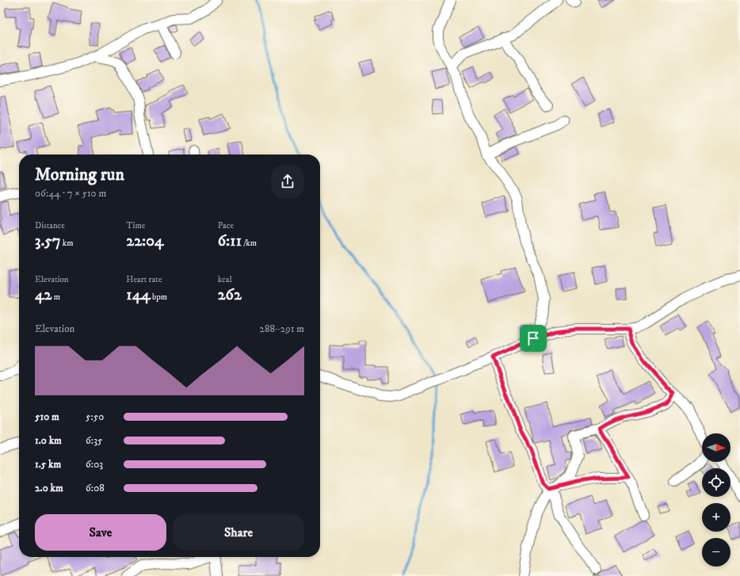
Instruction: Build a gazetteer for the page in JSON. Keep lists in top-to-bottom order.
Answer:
{
  "north": "right",
  "page": {
    "heading": ["Morning run", "06:44 · 7 × 510 m"],
    "stats": [
      ["Distance", "3.57 km"],
      ["Time", "22:04"],
      ["Pace", "6:11 /km"],
      ["Elevation", "42 m"],
      ["Heart rate", "144 bpm"],
      ["kcal", "262"]
    ],
    "chart": ["Elevation", "288–291 m"],
    "list": [
      {
        "name": "510 m",
        "note": "5:50"
      },
      {
        "name": "1.0 km",
        "note": "6:35"
      },
      {
        "name": "1.5 km",
        "note": "6:03"
      },
      {
        "name": "2.0 km",
        "note": "6:08"
      }
    ],
    "map_buttons": ["+", "−"],
    "buttons": ["Save", "Share"]
  }
}
